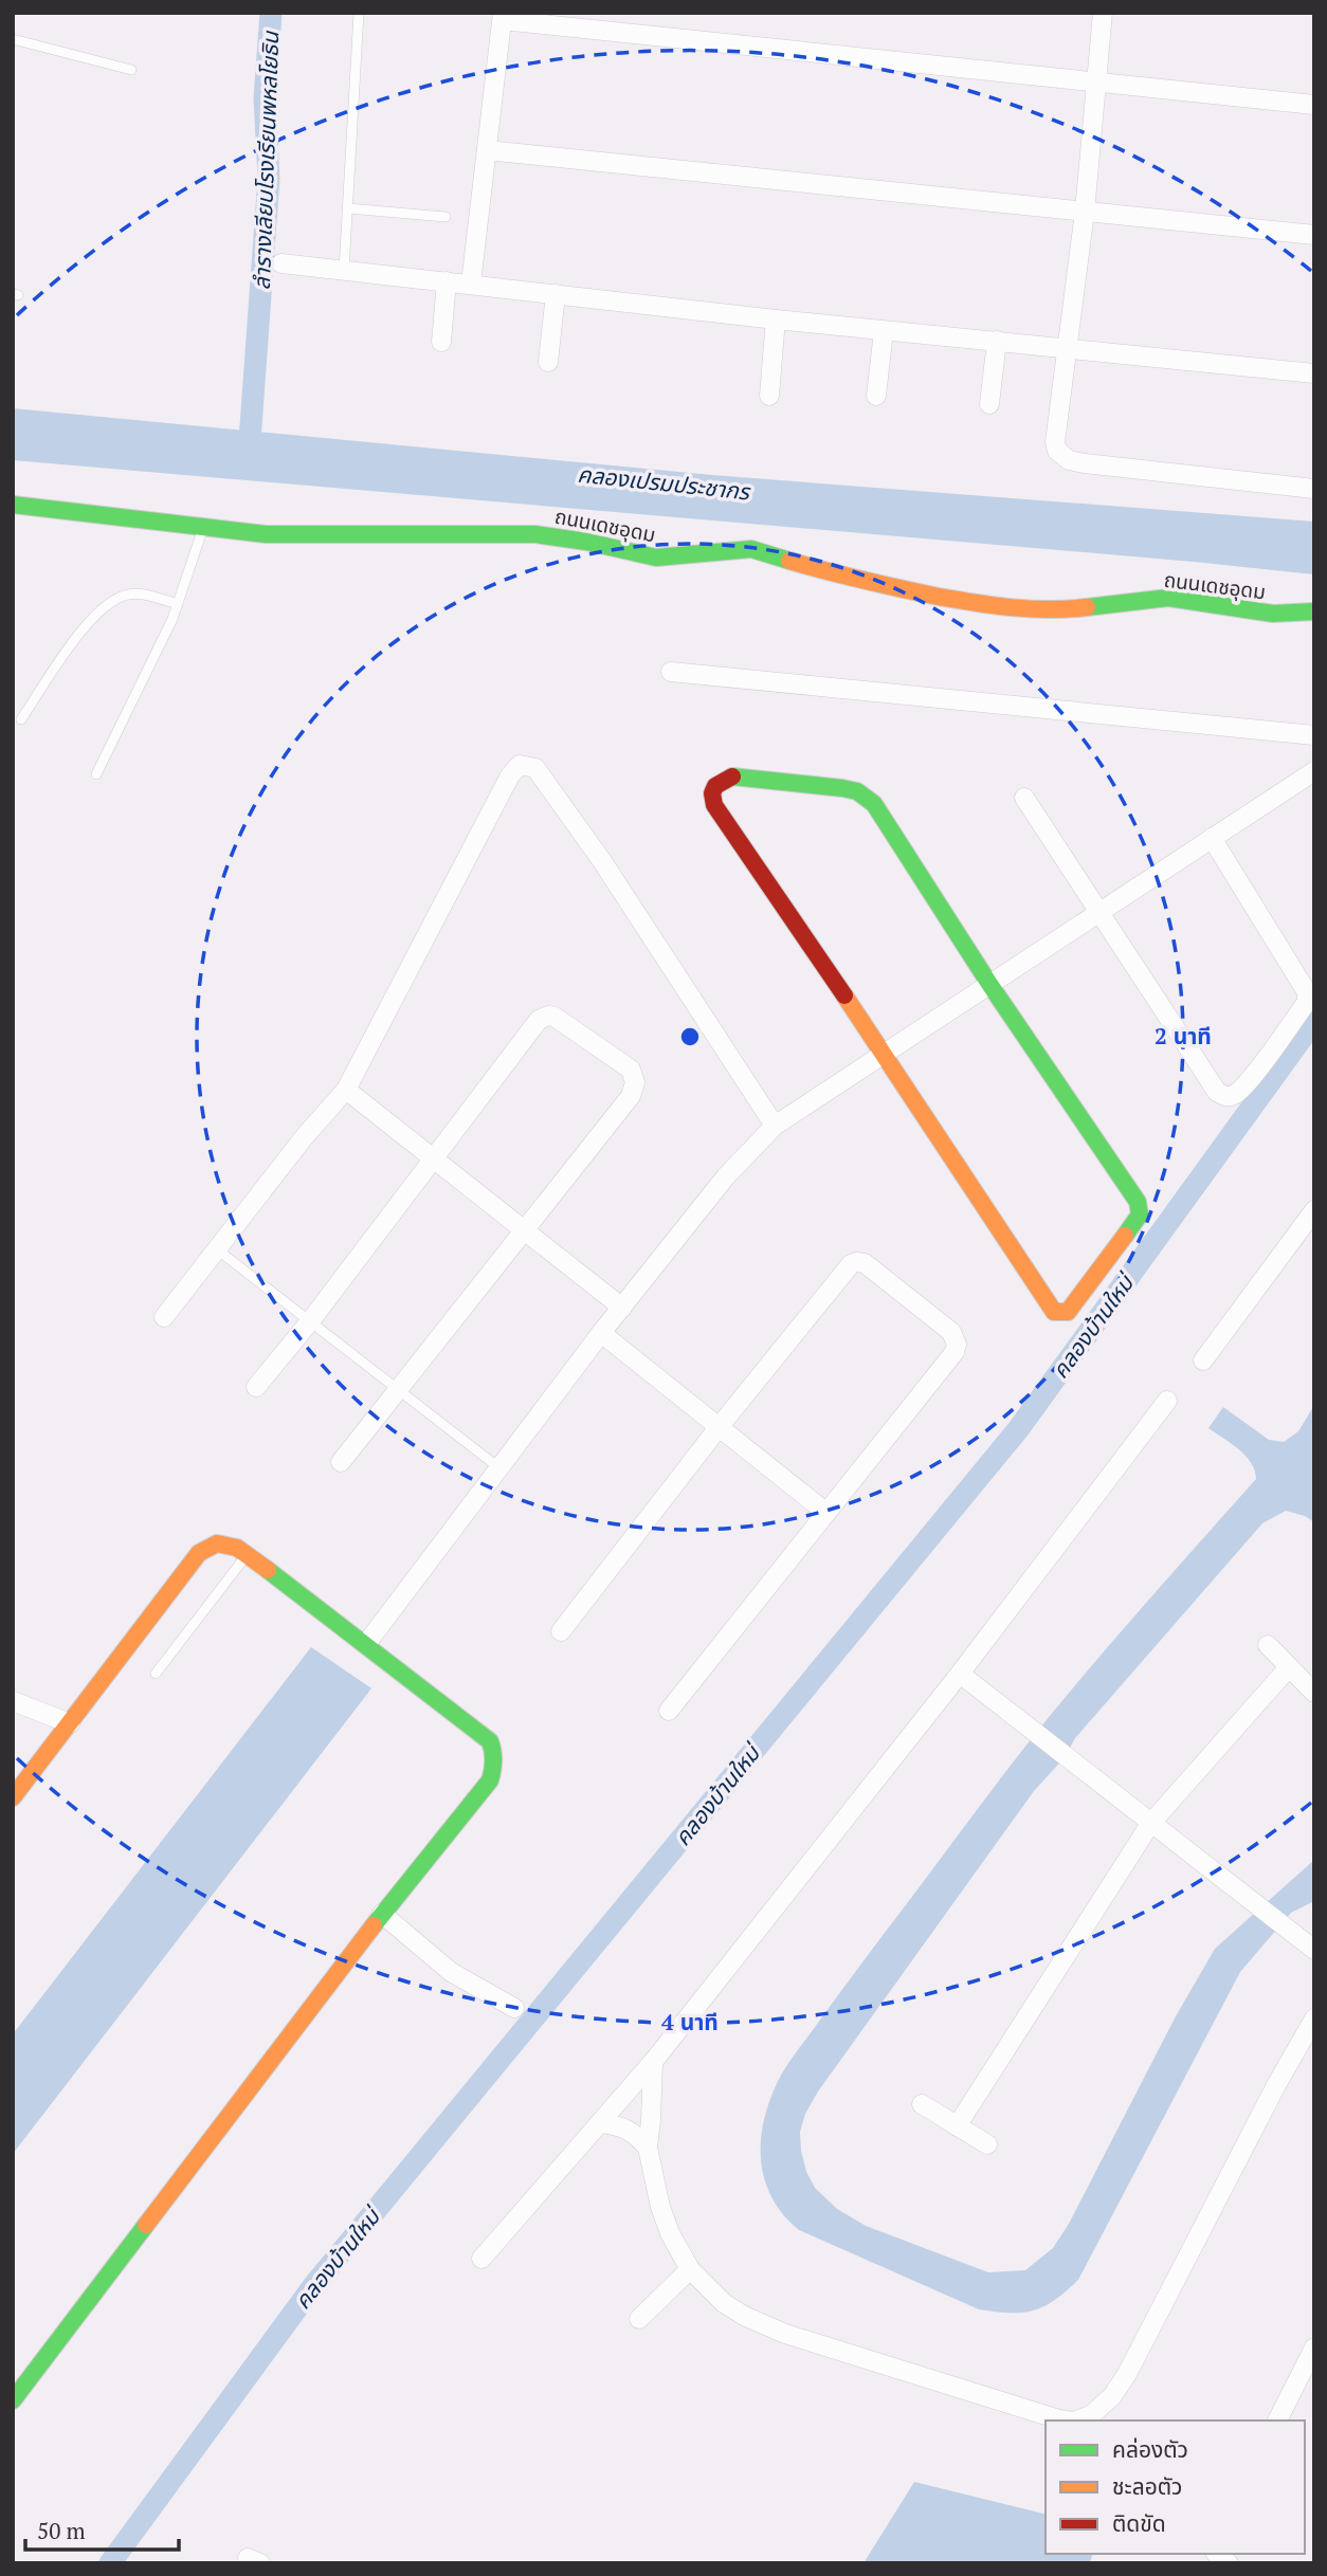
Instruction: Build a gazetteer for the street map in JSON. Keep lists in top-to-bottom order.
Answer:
{
  "streets": {
    "street": ["ถนนเดชอุดม"]
  },
  "water": ["ลำรางเลียบโรงเรียนพหลโยธิน", "คลองเปรมประชากร", "คลองบ้านใหม่"],
  "legend": ["คล่องตัว", "ชะลอตัว", "ติดขัด"],
  "scale_bar": "50 m",
  "rings": ["2 นาที", "4 นาที"]
}
